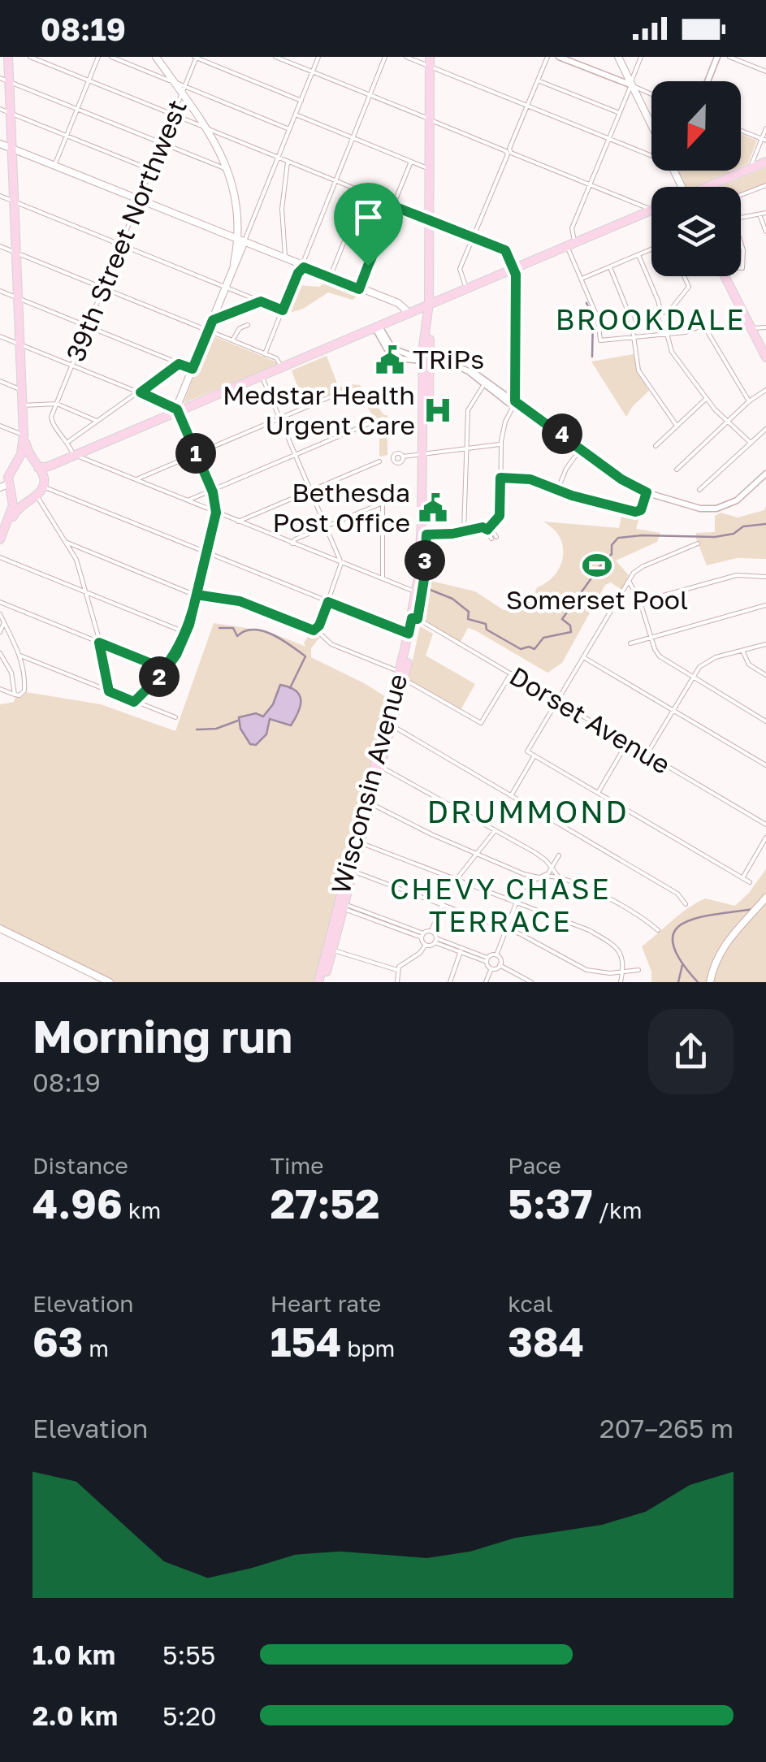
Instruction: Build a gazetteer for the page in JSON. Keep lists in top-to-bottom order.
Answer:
{
  "streets": {
    "main road": ["Wisconsin Avenue"],
    "street": ["39th Street Northwest", "Dorset Avenue"]
  },
  "crossings": [
    ["Dorset Avenue", "Wisconsin Avenue"]
  ],
  "districts": ["BROOKDALE", "DRUMMOND", "CHEVY CHASE TERRACE"],
  "places": {
    "public building": ["TRiPs", "Bethesda Post Office"],
    "hospital": ["Medstar Health Urgent Care"],
    "sports": ["Somerset Pool"]
  },
  "north": "bottom",
  "page": {
    "status": "08:19",
    "pins": [
      "4",
      "1",
      "3",
      "2"
    ],
    "heading": ["Morning run", "08:19"],
    "stats": [
      ["Distance", "4.96 km"],
      ["Time", "27:52"],
      ["Pace", "5:37 /km"],
      ["Elevation", "63 m"],
      ["Heart rate", "154 bpm"],
      ["kcal", "384"]
    ],
    "chart": ["Elevation", "207–265 m"],
    "list": [
      {
        "name": "1.0 km",
        "note": "5:55"
      },
      {
        "name": "2.0 km",
        "note": "5:20"
      }
    ]
  }
}
